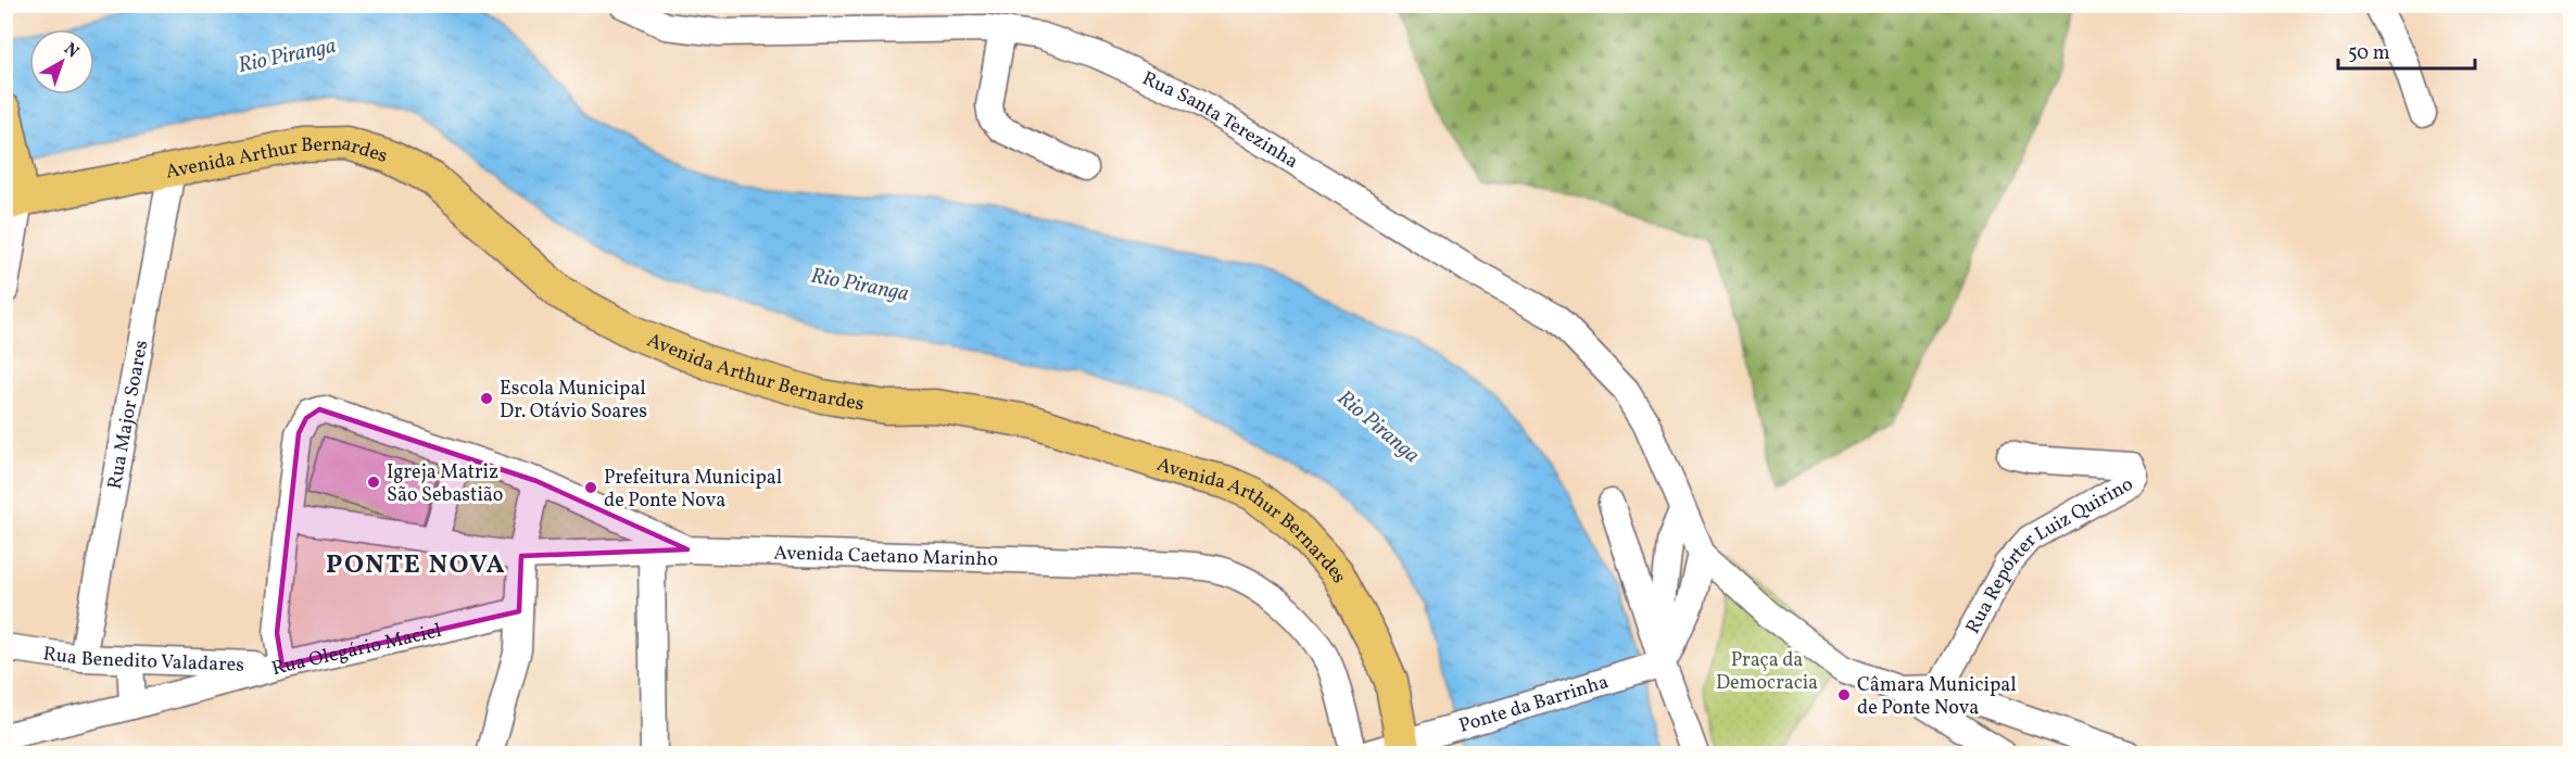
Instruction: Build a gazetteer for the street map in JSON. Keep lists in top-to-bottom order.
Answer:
{
  "streets": {
    "main road": ["Avenida Arthur Bernardes"],
    "street": [
      "Rua Santa Terezinha",
      "Rua Major Soares",
      "Avenida Caetano Marinho",
      "Rua Repórter Luiz Quirino",
      "Rua Olegário Maciel",
      "Rua Benedito Valadares",
      "Ponte da Barrinha"
    ]
  },
  "crossings": [
    ["Avenida Arthur Bernardes", "Rua Major Soares"],
    ["Avenida Arthur Bernardes", "Ponte da Barrinha"],
    ["Rua Major Soares", "Rua Benedito Valadares"],
    ["Rua Olegário Maciel", "Rua Benedito Valadares"]
  ],
  "districts": ["PONTE NOVA"],
  "water": ["Rio Piranga"],
  "parks": ["Praça da Democracia"],
  "places": [
    "Escola Municipal Dr. Otávio Soares",
    "Igreja Matriz São Sebastião",
    "Prefeitura Municipal de Ponte Nova",
    "Câmara Municipal de Ponte Nova"
  ],
  "scale_bar": "50 m",
  "north": "top right"
}
